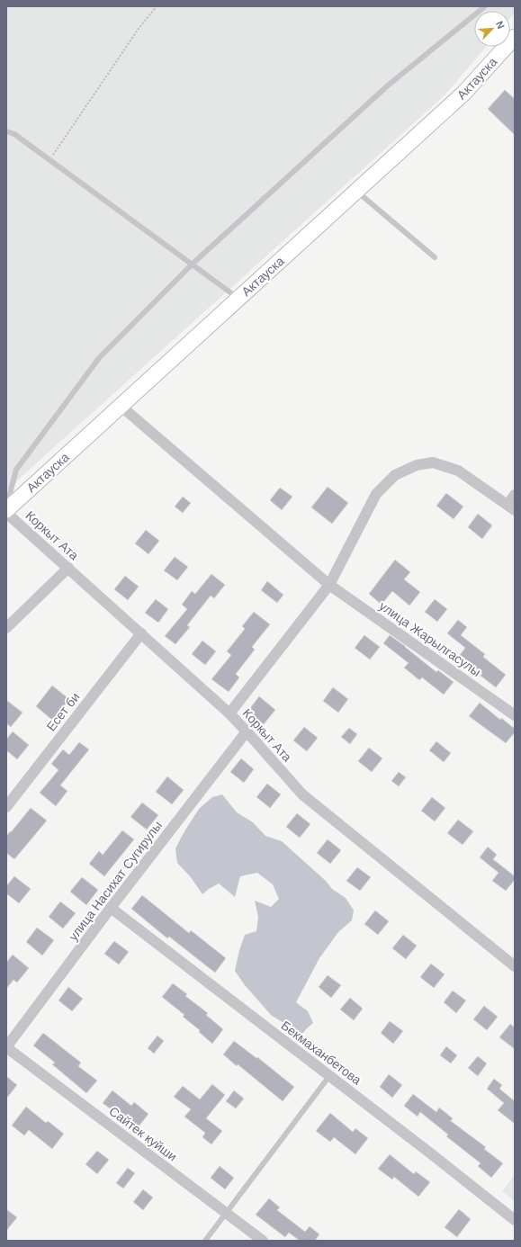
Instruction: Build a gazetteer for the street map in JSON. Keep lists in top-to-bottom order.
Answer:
{
  "streets": {
    "main road": ["Актауска"],
    "street": [
      "Коркыт Ата",
      "улица Жарылгасулы",
      "Есет би",
      "улица Насихат Сугирулы",
      "Бекмаханбетова",
      "Сайтек куйши"
    ]
  },
  "crossings": [
    ["Актауска", "Коркыт Ата"],
    ["Актауска", "улица Жарылгасулы"],
    ["Коркыт Ата", "Есет би"],
    ["Коркыт Ата", "улица Насихат Сугирулы"],
    ["улица Насихат Сугирулы", "Бекмаханбетова"],
    ["улица Насихат Сугирулы", "Сайтек куйши"]
  ],
  "north": "top right"
}
